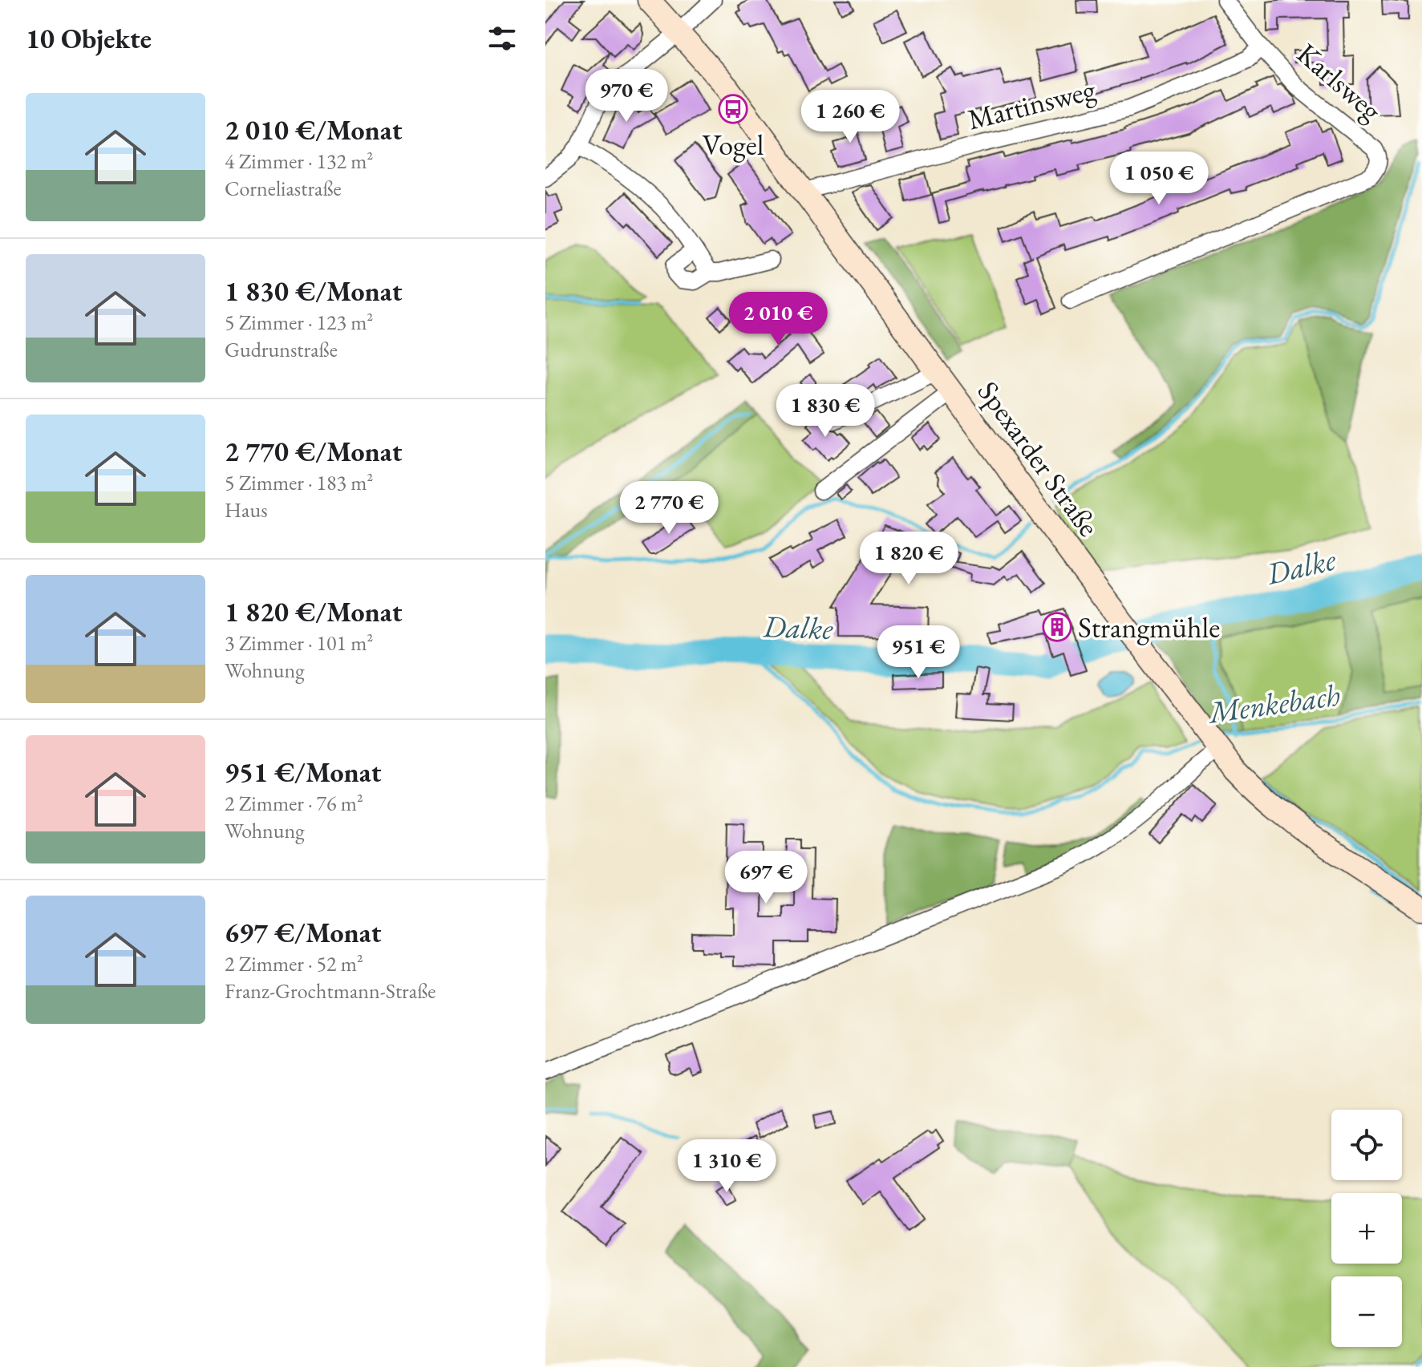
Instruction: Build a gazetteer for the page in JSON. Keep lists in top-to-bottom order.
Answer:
{
  "streets": {
    "main road": ["Spexarder Straße"],
    "street": ["Karlsweg", "Martinsweg"]
  },
  "crossings": [
    ["Karlsweg", "Martinsweg"],
    ["Martinsweg", "Spexarder Straße"]
  ],
  "water": ["Dalke", "Menkebach"],
  "places": {
    "bus stop": ["Vogel"],
    "building": ["Strangmühle"]
  },
  "page": {
    "heading": "10 Objekte",
    "price": [
      "970 €",
      "1 260 €",
      "1 050 €",
      "2 010 €",
      "1 830 €",
      "2 770 €",
      "1 820 €",
      "951 €",
      "697 €",
      "1 310 €"
    ],
    "list": [
      {
        "name": "2 010 €/Monat",
        "note": "4 Zimmer · 132 m² · Corneliastraße"
      },
      {
        "name": "1 830 €/Monat",
        "note": "5 Zimmer · 123 m² · Gudrunstraße"
      },
      {
        "name": "2 770 €/Monat",
        "note": "5 Zimmer · 183 m² · Haus"
      },
      {
        "name": "1 820 €/Monat",
        "note": "3 Zimmer · 101 m² · Wohnung"
      },
      {
        "name": "951 €/Monat",
        "note": "2 Zimmer · 76 m² · Wohnung"
      },
      {
        "name": "697 €/Monat",
        "note": "2 Zimmer · 52 m² · Franz-Grochtmann-Straße"
      }
    ],
    "map_buttons": ["+", "−"]
  }
}
